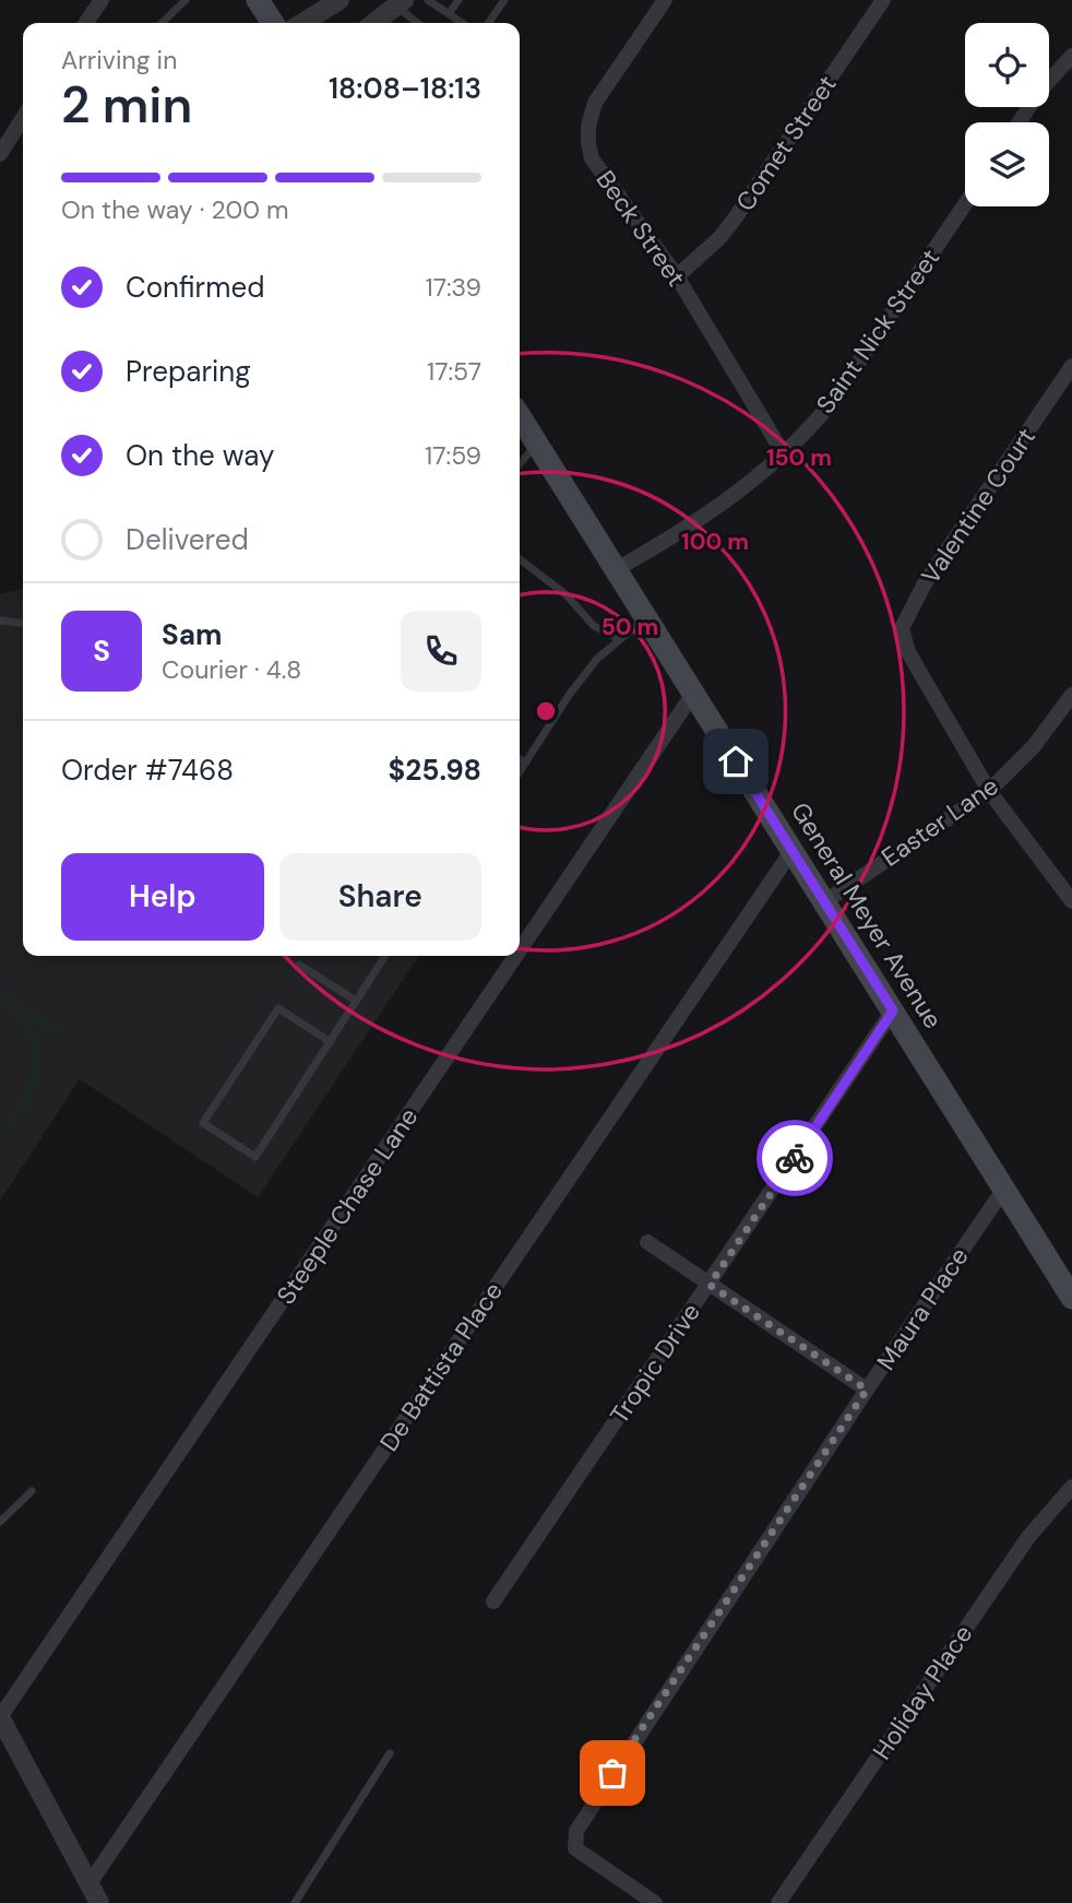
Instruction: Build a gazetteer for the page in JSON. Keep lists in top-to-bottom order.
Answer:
{
  "streets": {
    "main road": ["General Meyer Avenue"],
    "street": [
      "Comet Street",
      "Beck Street",
      "Saint Nick Street",
      "Valentine Court",
      "Easter Lane",
      "Steeple Chase Lane",
      "Maura Place",
      "Tropic Drive",
      "De Battista Place",
      "Holiday Place"
    ]
  },
  "crossings": [
    ["Comet Street", "Beck Street"],
    ["Beck Street", "Saint Nick Street"],
    ["Saint Nick Street", "General Meyer Avenue"],
    ["Valentine Court", "Easter Lane"],
    ["Easter Lane", "General Meyer Avenue"],
    ["General Meyer Avenue", "Steeple Chase Lane"],
    ["General Meyer Avenue", "Maura Place"],
    ["General Meyer Avenue", "Tropic Drive"],
    ["General Meyer Avenue", "De Battista Place"]
  ],
  "page": {
    "heading": ["2 min", "Arriving in", "18:08–18:13"],
    "panel": [
      "Sam",
      "Courier · 4.8",
      "Order #7468",
      "$25.98"
    ],
    "bar": "On the way · 200 m",
    "list": [
      ["Confirmed", "17:39"],
      ["Preparing", "17:57"],
      ["On the way", "17:59"],
      "Delivered"
    ],
    "round": "S",
    "buttons": ["Help", "Share"]
  },
  "rings": ["150 m", "100 m", "50 m"]
}
